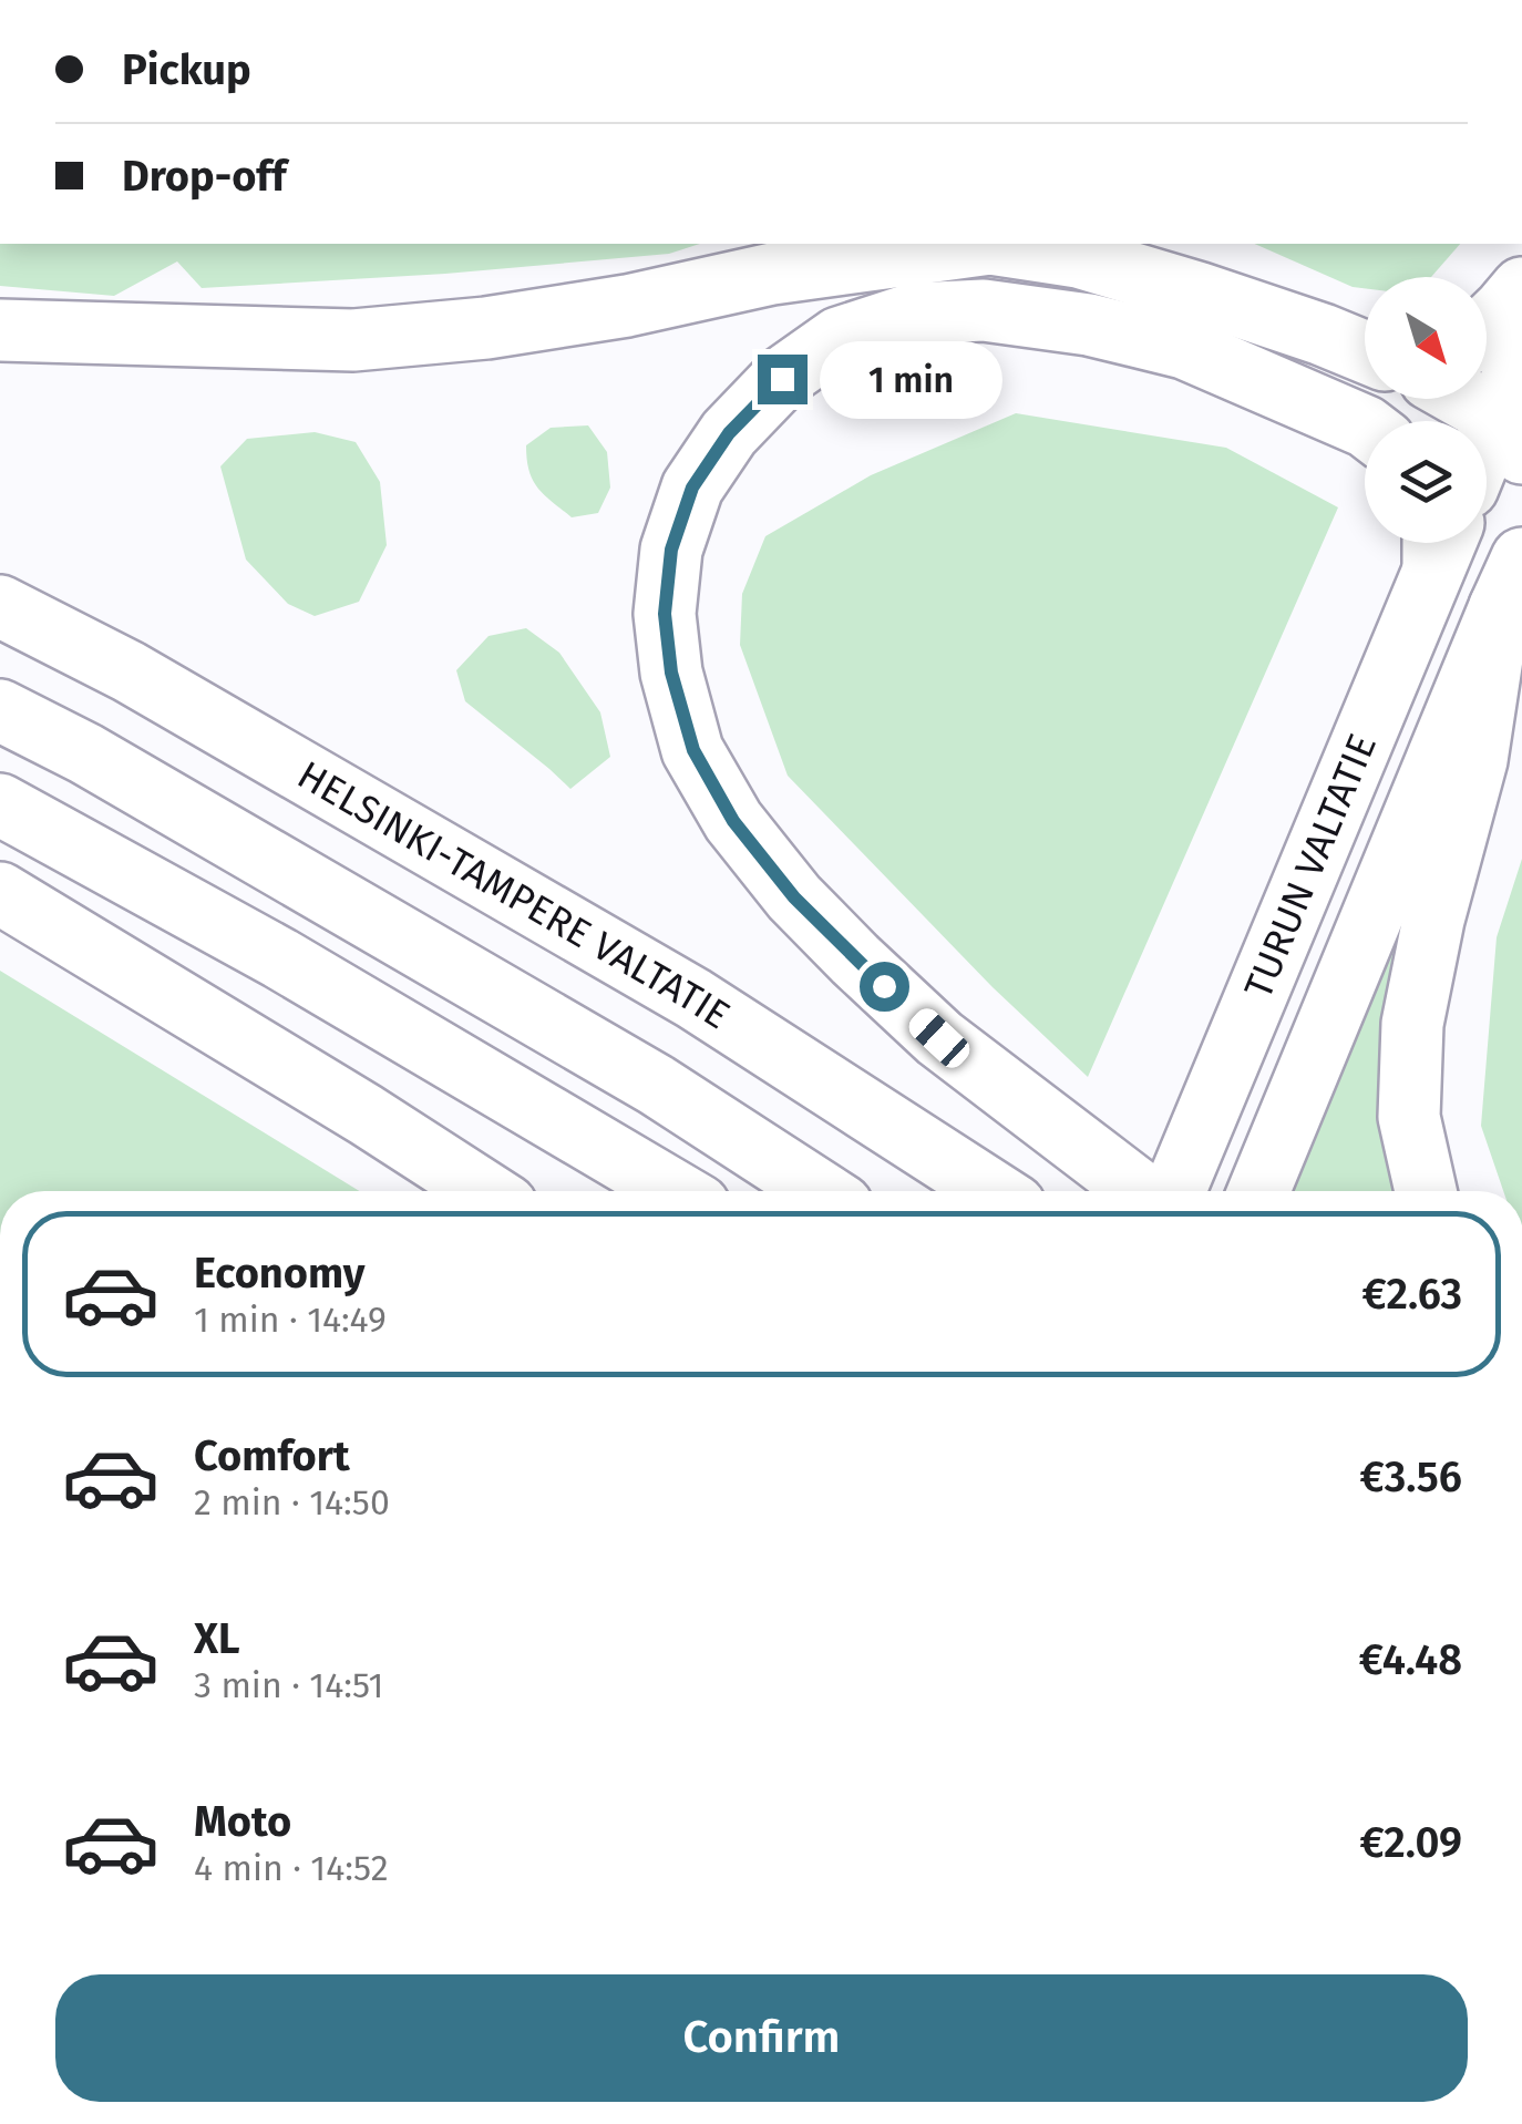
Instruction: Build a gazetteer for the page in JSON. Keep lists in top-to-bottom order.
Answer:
{
  "streets": {
    "highway": ["TURUN VALTATIE", "HELSINKI-TAMPERE VALTATIE"]
  },
  "north": "bottom right",
  "page": {
    "banner": ["Pickup", "Drop-off"],
    "bubble": "1 min",
    "list": [
      {
        "name": "Economy",
        "note": "1 min · 14:49",
        "value": "€2.63"
      },
      {
        "name": "Comfort",
        "note": "2 min · 14:50",
        "value": "€3.56"
      },
      {
        "name": "XL",
        "note": "3 min · 14:51",
        "value": "€4.48"
      },
      {
        "name": "Moto",
        "note": "4 min · 14:52",
        "value": "€2.09"
      }
    ],
    "buttons": "Confirm"
  }
}
